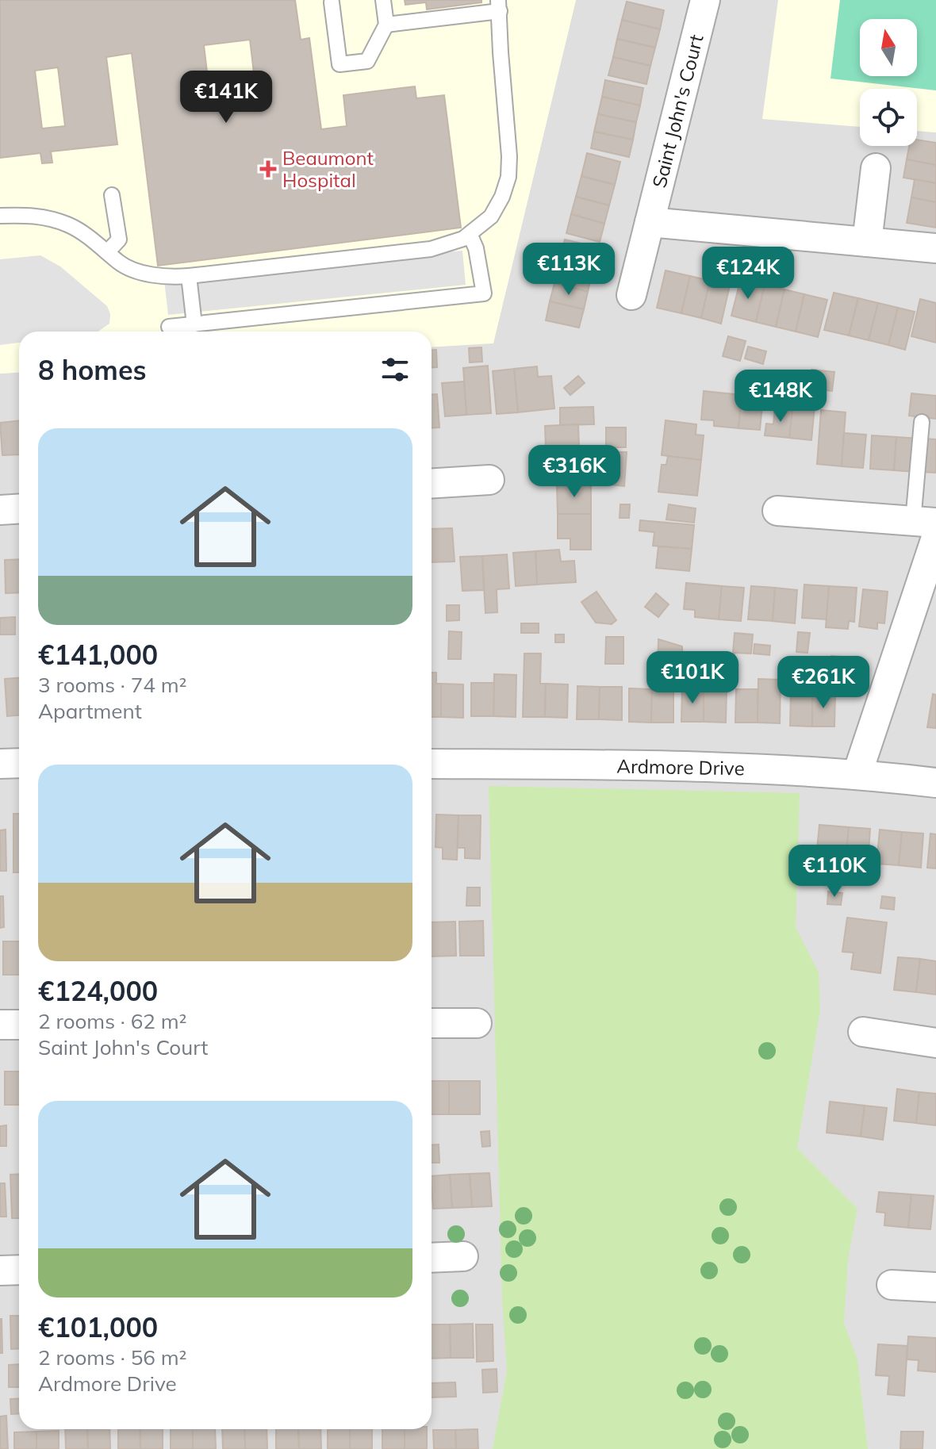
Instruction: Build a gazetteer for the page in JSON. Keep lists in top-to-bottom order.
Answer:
{
  "streets": {
    "street": ["Saint John's Court", "Ardmore Drive"]
  },
  "places": {
    "health": ["Beaumont Hospital"]
  },
  "north": "top",
  "page": {
    "price": [
      "€141K",
      "€113K",
      "€124K",
      "€148K",
      "€316K",
      "€101K",
      "€261K",
      "€110K"
    ],
    "heading": "8 homes",
    "list": [
      {
        "name": "€141,000",
        "note": "3 rooms · 74 m² · Apartment"
      },
      {
        "name": "€124,000",
        "note": "2 rooms · 62 m² · Saint John's Court"
      },
      {
        "name": "€101,000",
        "note": "2 rooms · 56 m² · Ardmore Drive"
      }
    ]
  }
}
